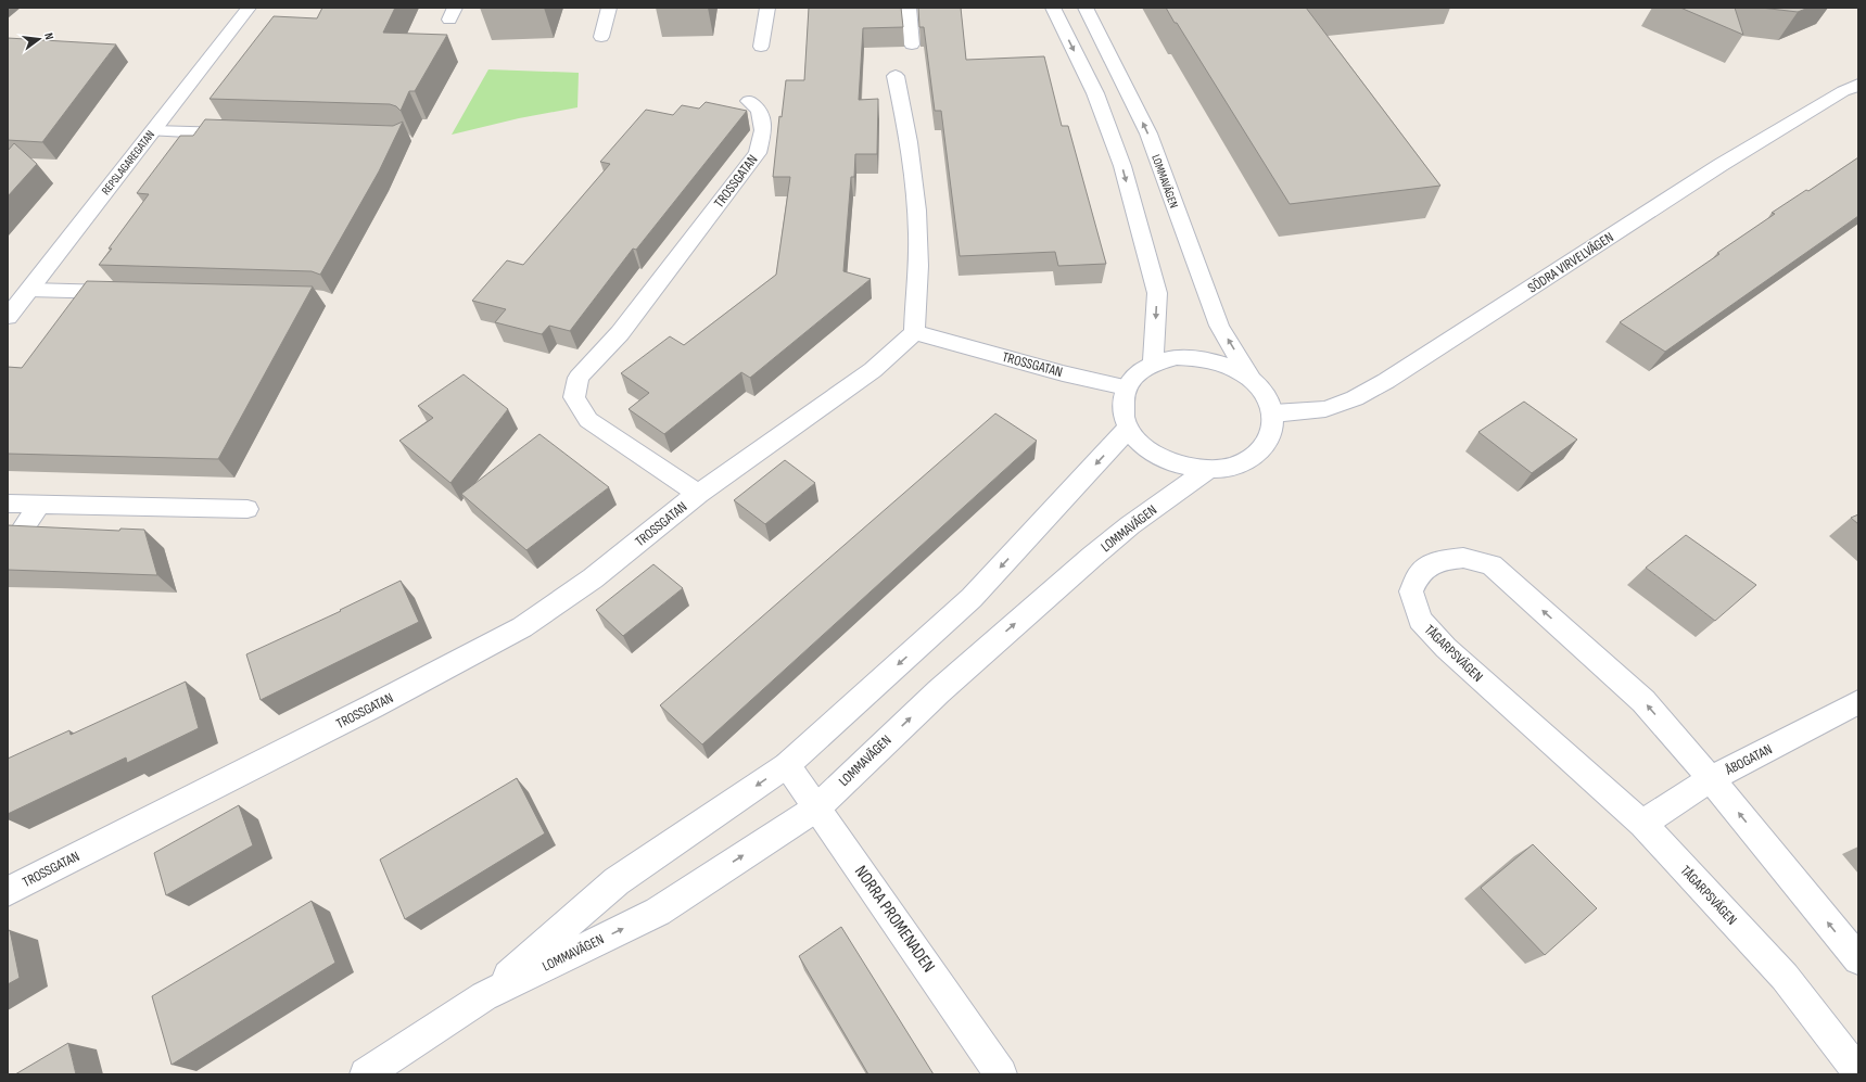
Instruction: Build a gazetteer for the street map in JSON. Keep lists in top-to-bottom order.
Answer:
{
  "streets": {
    "street": [
      "REPSLAGAREGATAN",
      "TROSSGATAN",
      "LOMMAVÄGEN",
      "SÖDRA VIRVELVÄGEN",
      "TÅGARPSVÄGEN",
      "ÅBOGATAN",
      "NORRA PROMENADEN"
    ]
  },
  "crossings": [
    ["TROSSGATAN", "LOMMAVÄGEN"],
    ["TROSSGATAN", "SÖDRA VIRVELVÄGEN"],
    ["LOMMAVÄGEN", "SÖDRA VIRVELVÄGEN"],
    ["LOMMAVÄGEN", "NORRA PROMENADEN"],
    ["TÅGARPSVÄGEN", "ÅBOGATAN"]
  ],
  "north": "right"
}
